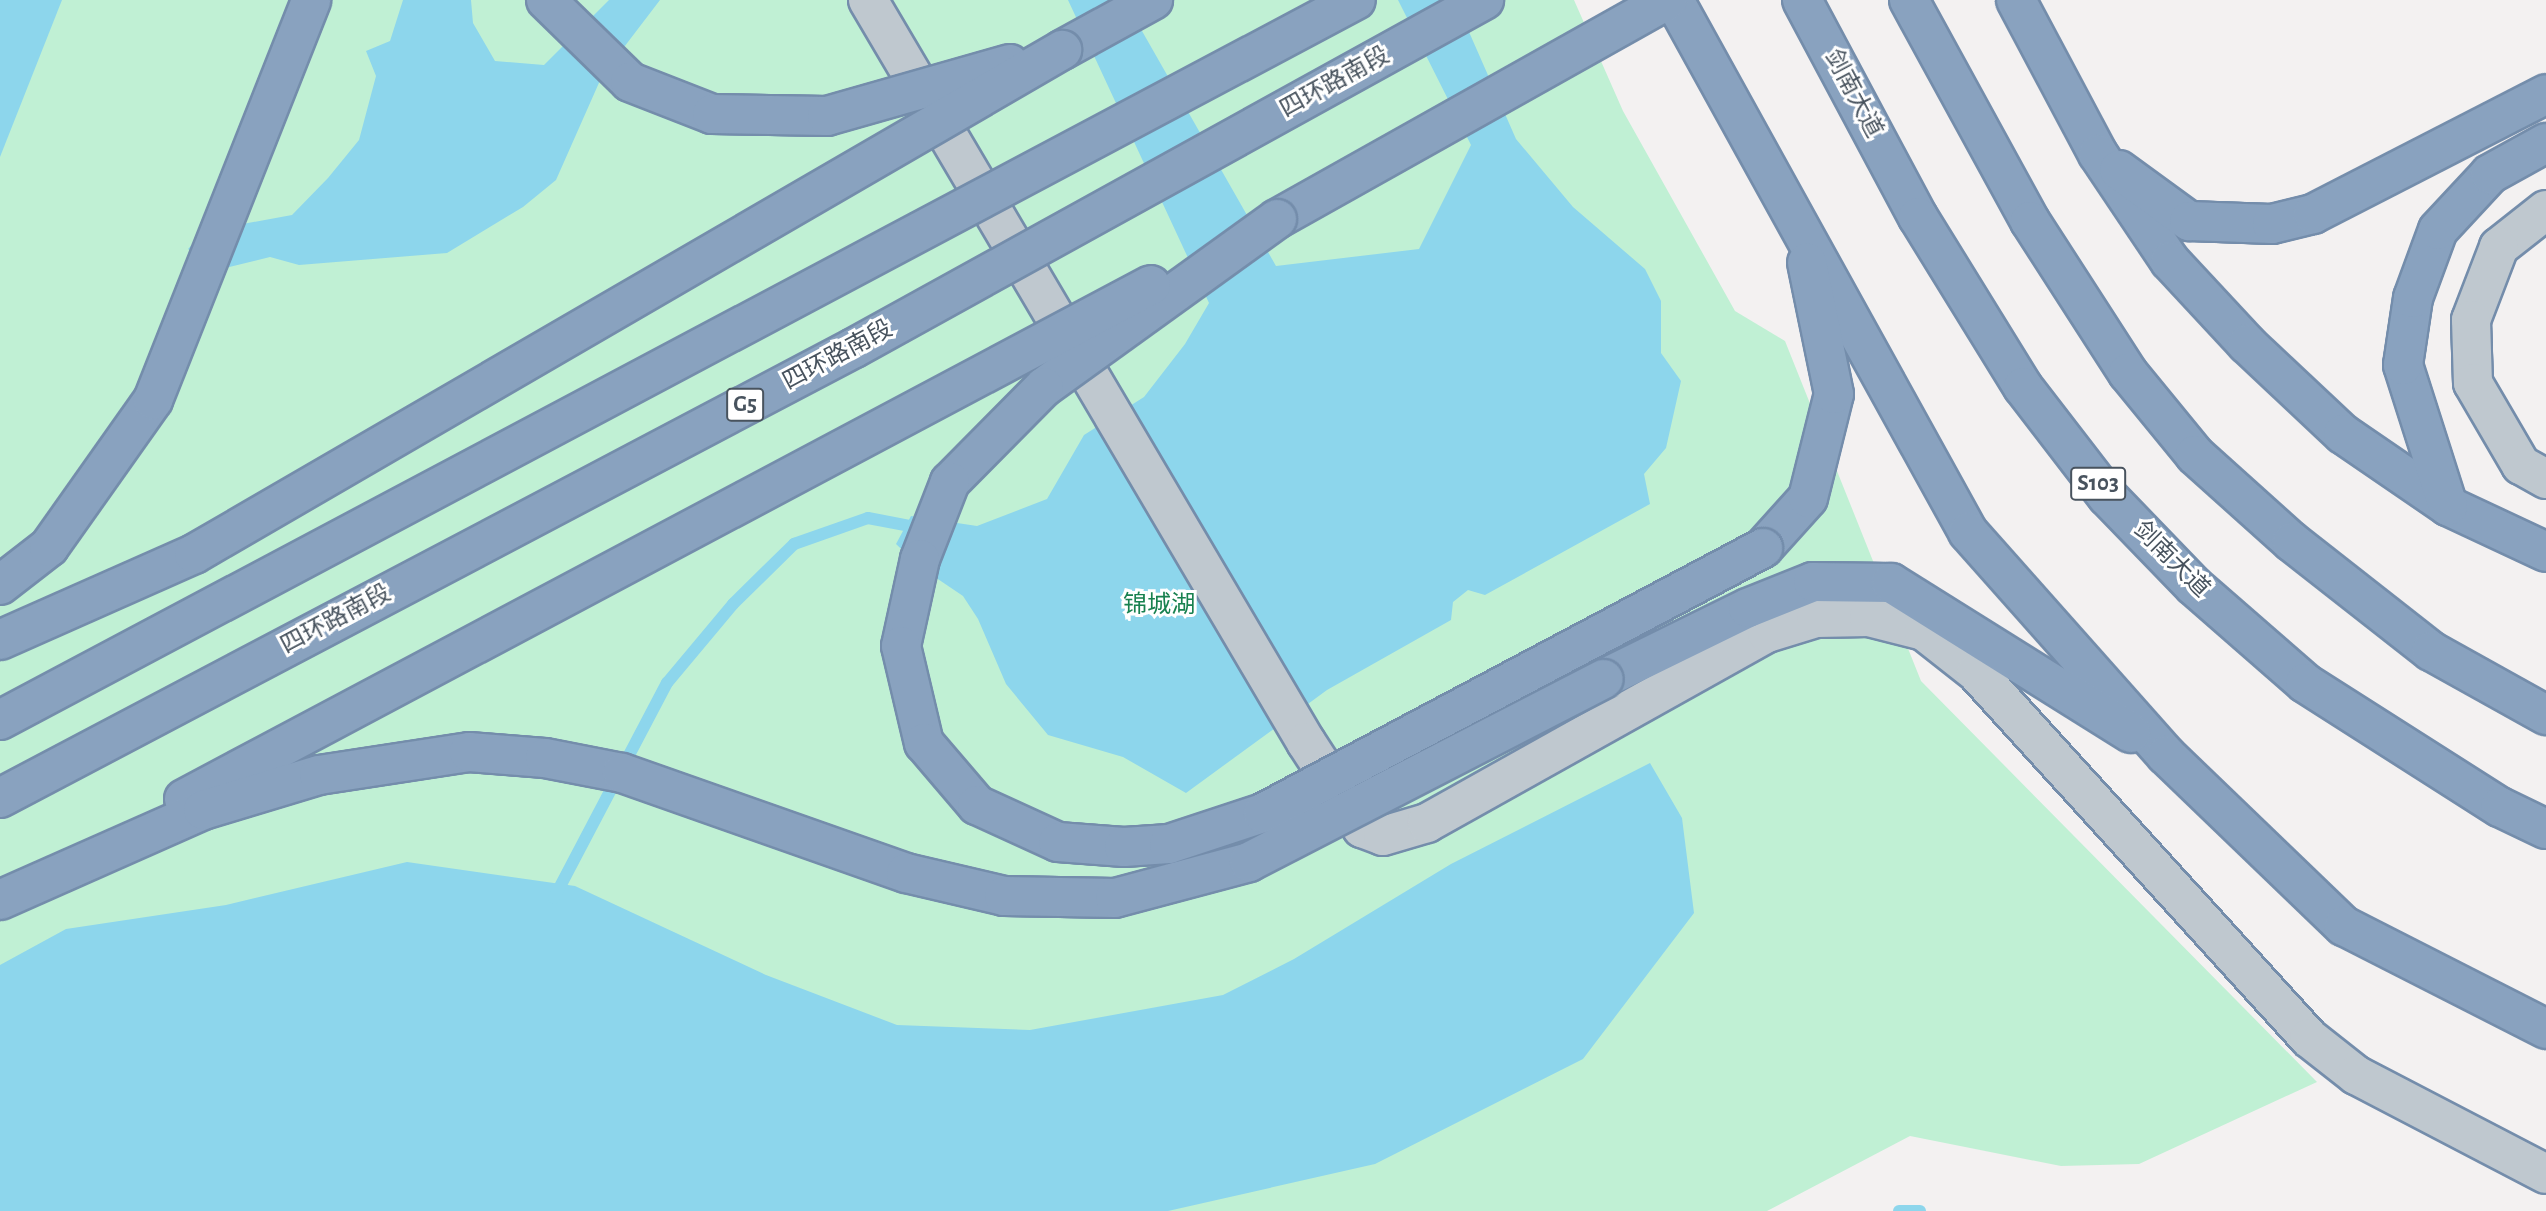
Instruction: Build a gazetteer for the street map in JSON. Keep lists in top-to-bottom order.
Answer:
{
  "streets": {
    "highway": [
      "四环路南段",
      "剑南大道",
      "G5",
      "S103"
    ]
  },
  "parks": ["锦城湖"]
}
